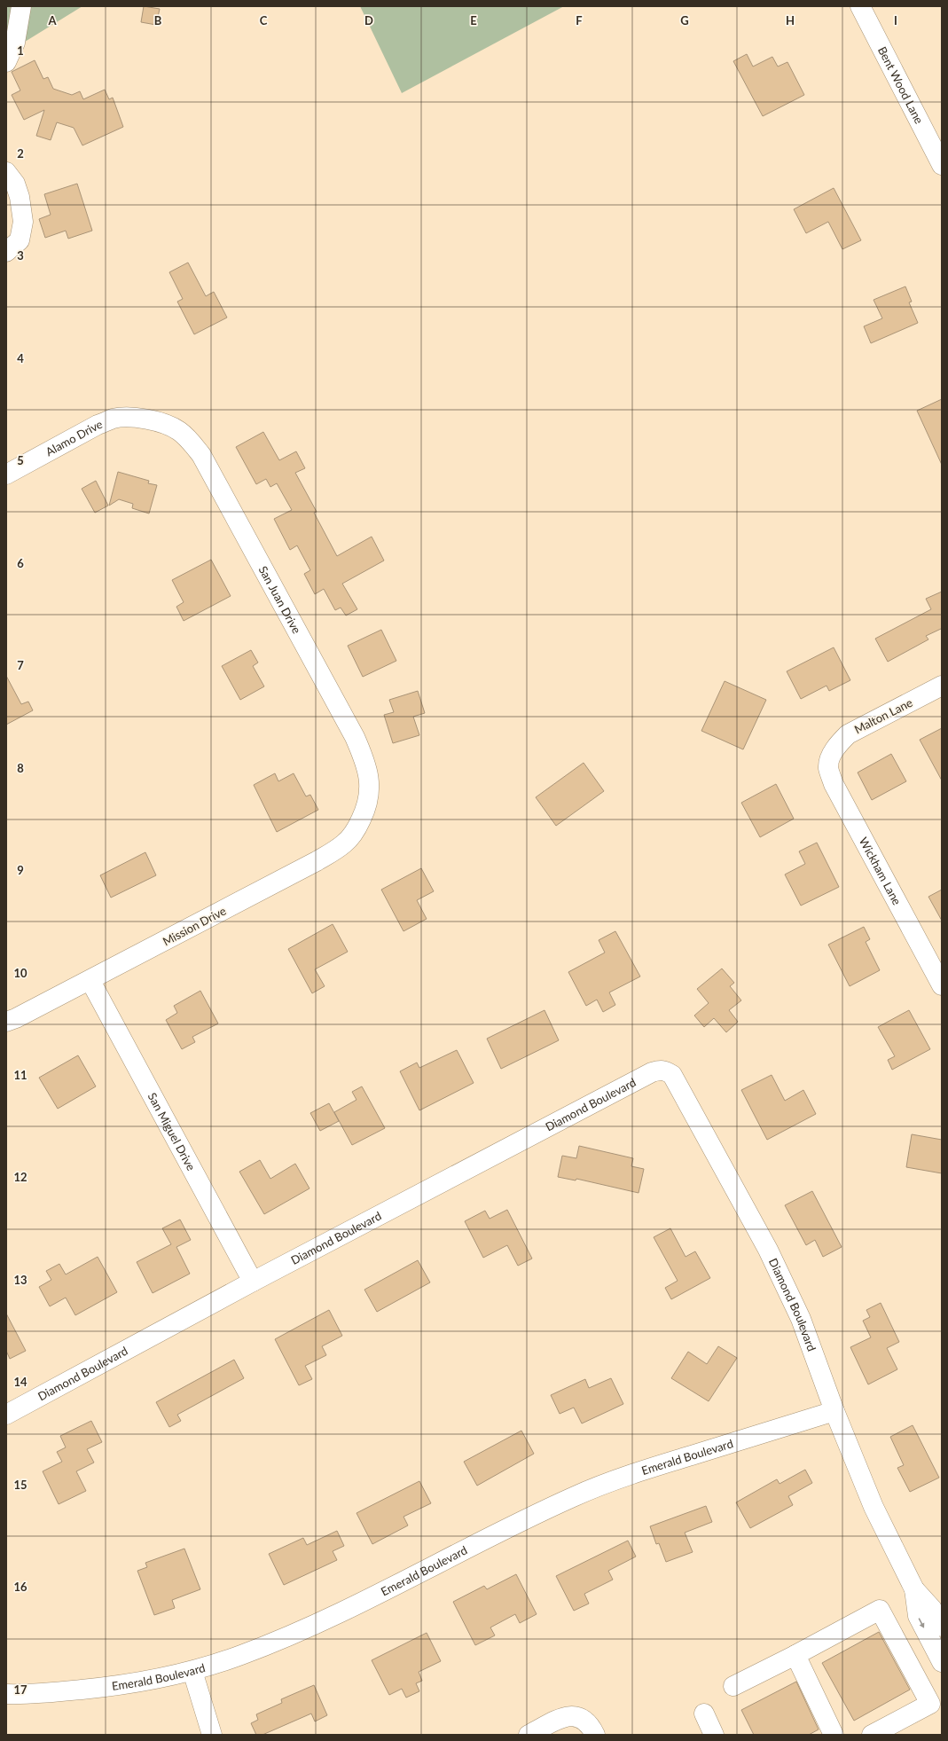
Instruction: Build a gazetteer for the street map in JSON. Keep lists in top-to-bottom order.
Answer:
{
  "streets": {
    "street": [
      "Bent Wood Lane",
      "Alamo Drive",
      "San Juan Drive",
      "Malton Lane",
      "Wickham Lane",
      "Mission Drive",
      "Diamond Boulevard",
      "San Miguel Drive",
      "Emerald Boulevard"
    ]
  },
  "crossings": [
    ["Alamo Drive", "San Juan Drive"],
    ["San Juan Drive", "Mission Drive"],
    ["Malton Lane", "Wickham Lane"],
    ["Mission Drive", "San Miguel Drive"],
    ["Diamond Boulevard", "San Miguel Drive"],
    ["Diamond Boulevard", "Emerald Boulevard"]
  ],
  "grid": {
    "columns": [
      "A",
      "B",
      "C",
      "D",
      "E",
      "F",
      "G",
      "H",
      "I"
    ],
    "rows": [
      "1",
      "2",
      "3",
      "4",
      "5",
      "6",
      "7",
      "8",
      "9",
      "10",
      "11",
      "12",
      "13",
      "14",
      "15",
      "16",
      "17"
    ]
  }
}
